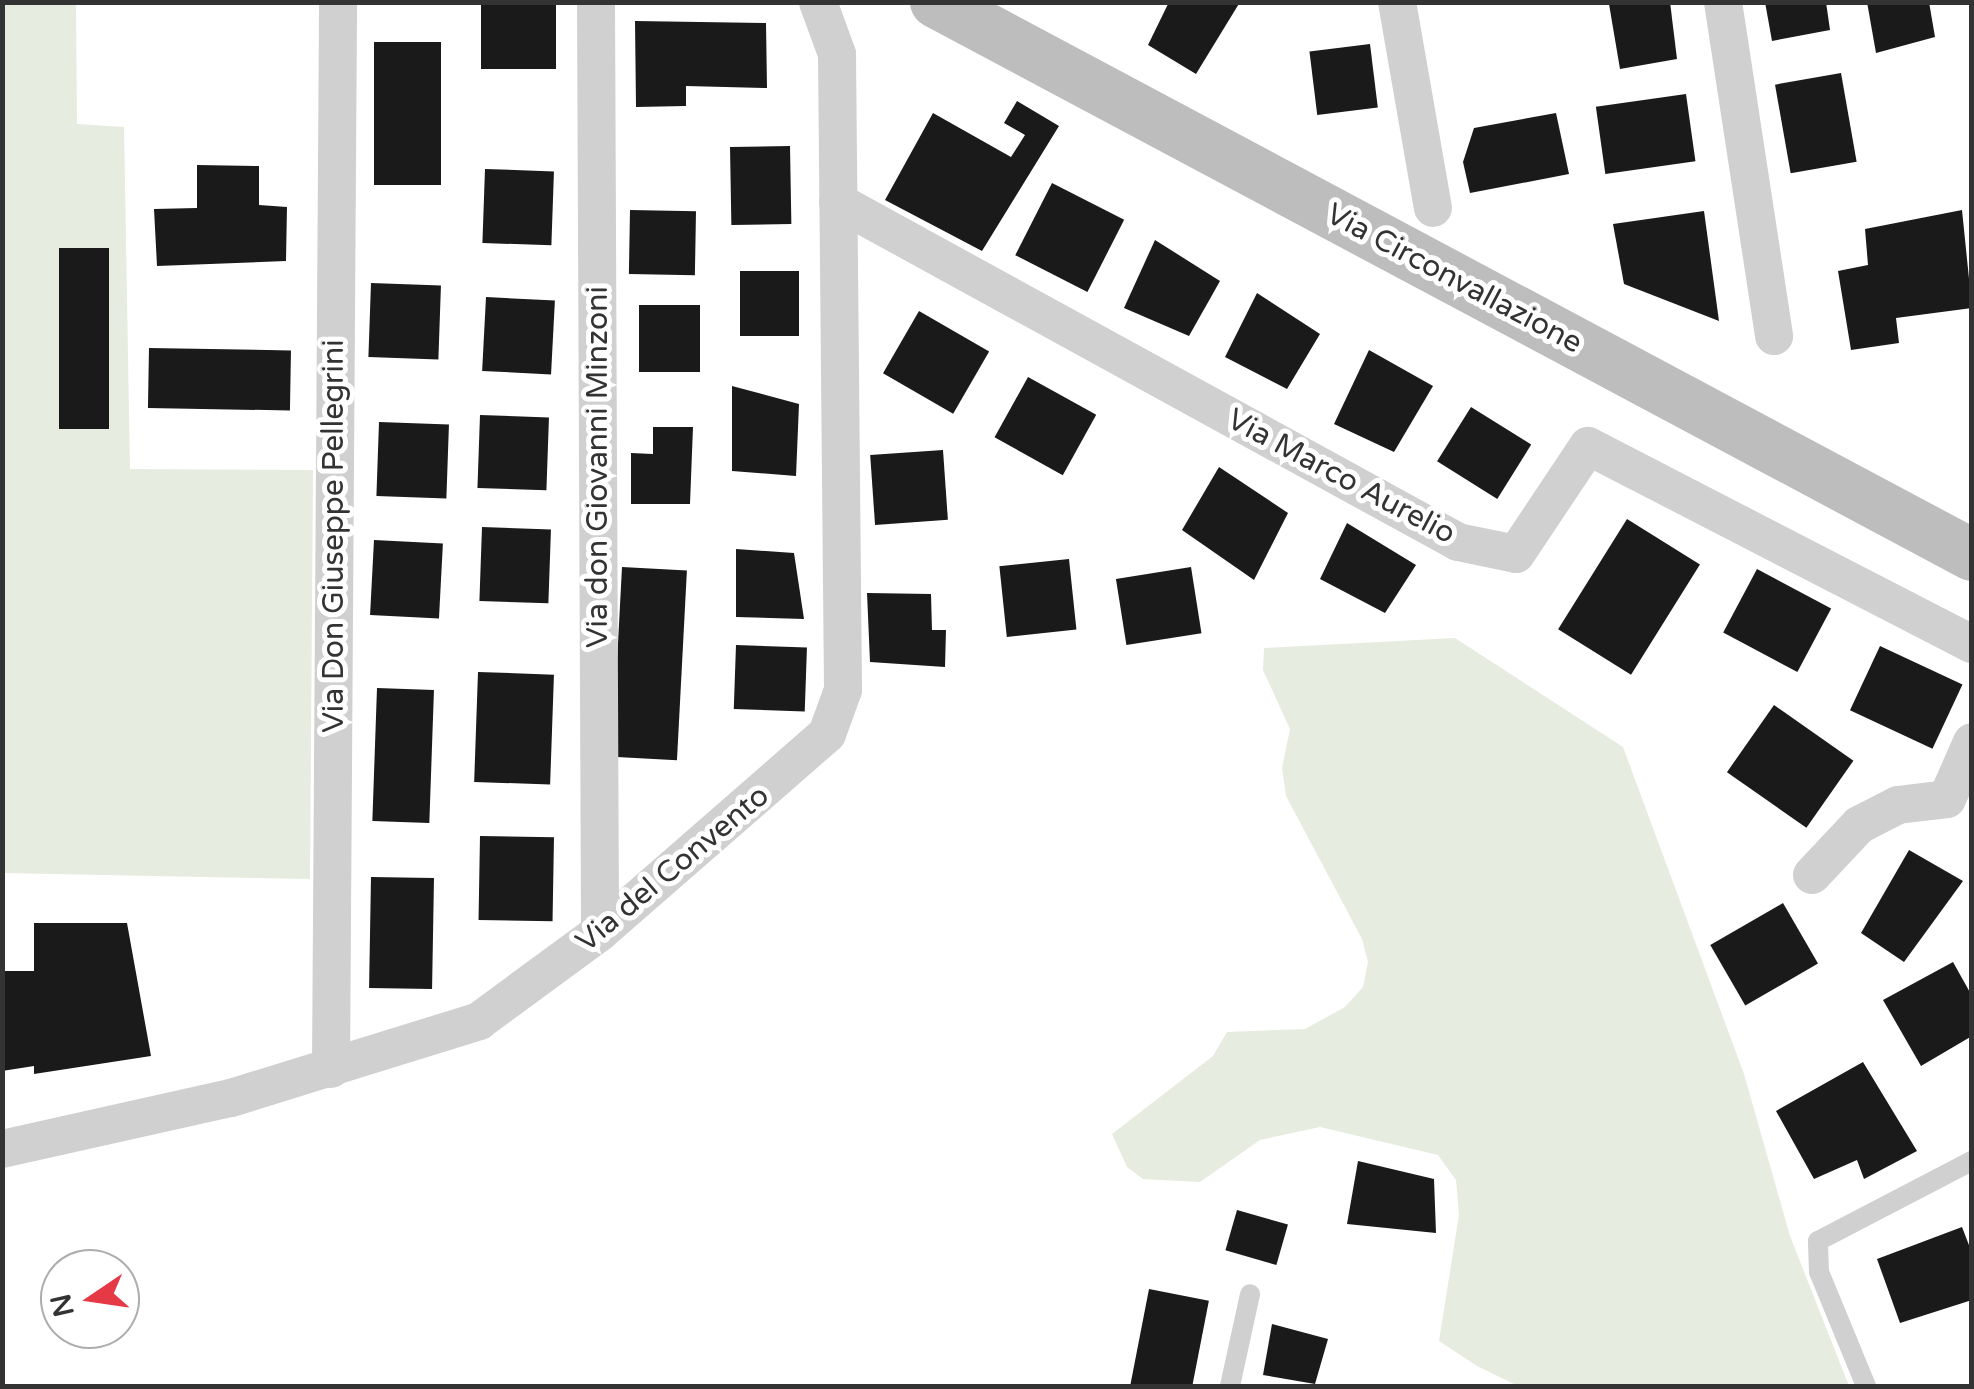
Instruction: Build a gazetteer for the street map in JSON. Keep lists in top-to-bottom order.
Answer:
{
  "streets": {
    "main road": ["Via Circonvallazione"],
    "street": [
      "Via don Giovanni Minzoni",
      "Via Marco Aurelio",
      "Via Don Giuseppe Pellegrini",
      "Via del Convento"
    ]
  },
  "crossings": [
    ["Via don Giovanni Minzoni", "Via del Convento"],
    ["Via Marco Aurelio", "Via del Convento"],
    ["Via Don Giuseppe Pellegrini", "Via del Convento"]
  ],
  "north": "left"
}
